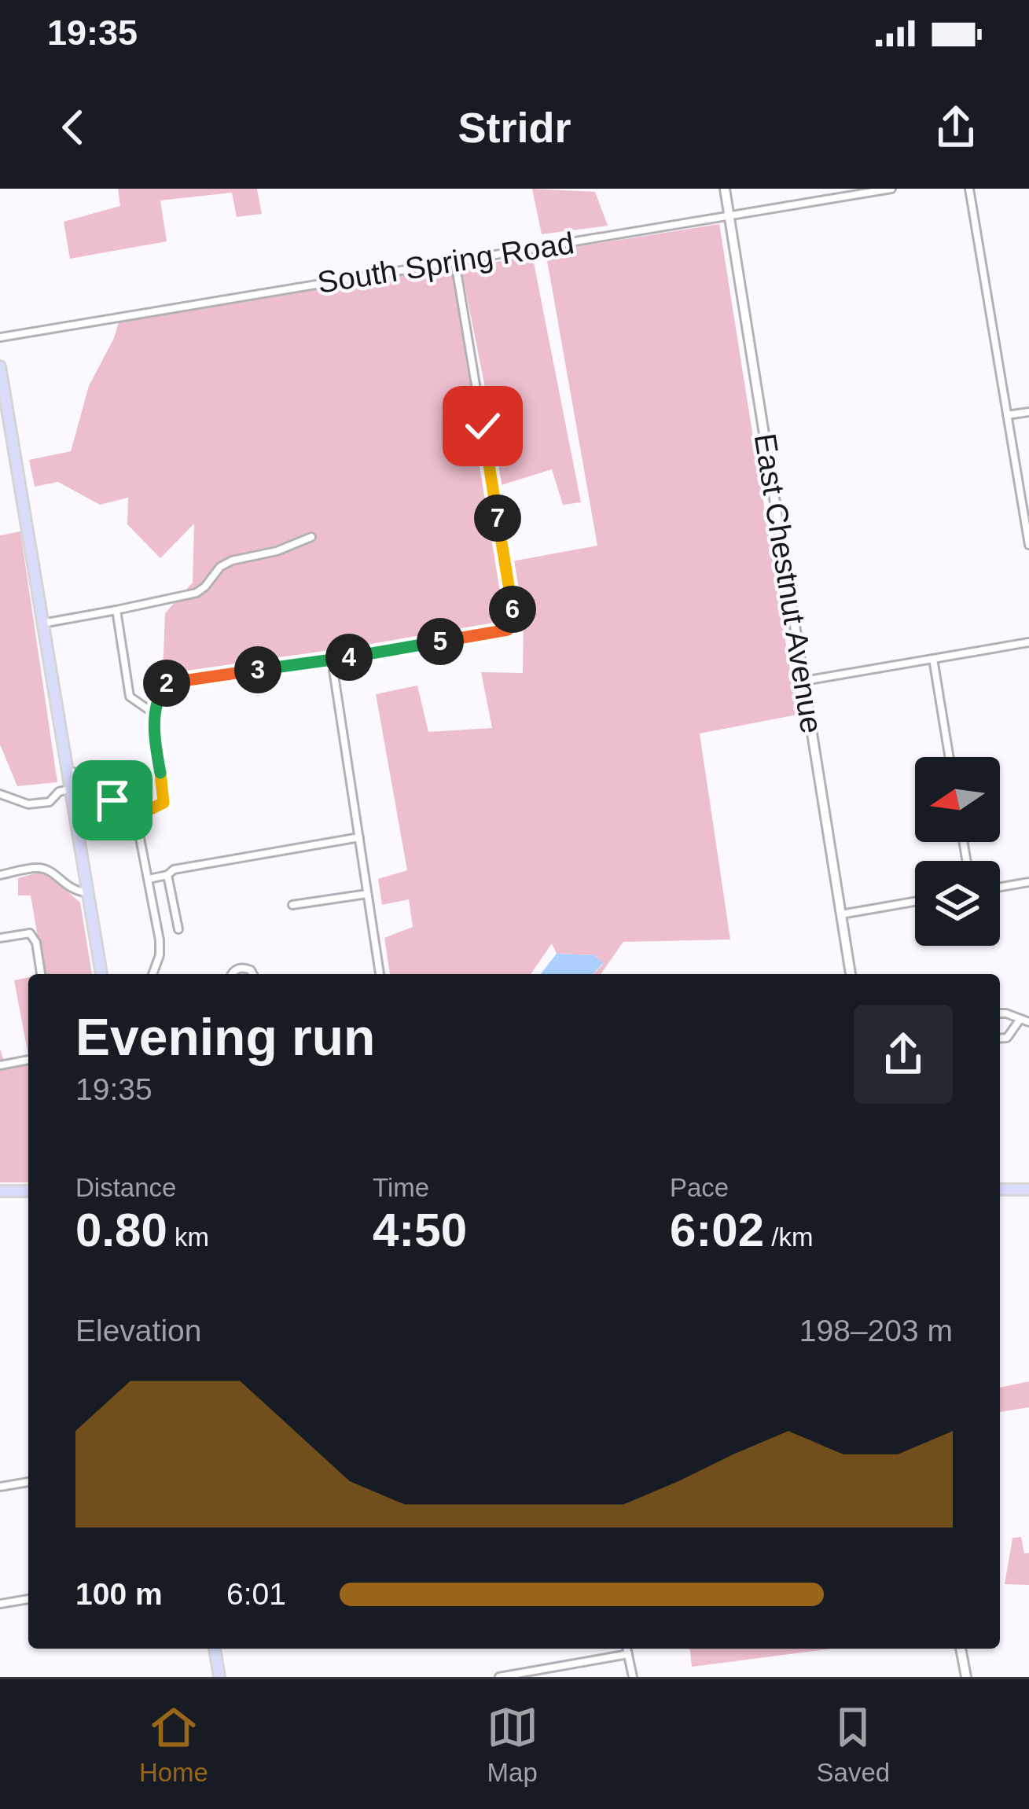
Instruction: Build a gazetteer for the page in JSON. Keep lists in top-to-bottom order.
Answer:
{
  "streets": {
    "street": ["South Spring Road", "East Chestnut Avenue"]
  },
  "crossings": [
    ["South Spring Road", "East Chestnut Avenue"]
  ],
  "north": "left",
  "page": {
    "status": "19:35",
    "header": "Stridr",
    "pins": [
      "7",
      "6",
      "5",
      "4",
      "3",
      "2"
    ],
    "heading": ["Evening run", "19:35"],
    "stats": [
      ["Distance", "0.80 km"],
      ["Time", "4:50"],
      ["Pace", "6:02 /km"]
    ],
    "chart": ["Elevation", "198–203 m"],
    "list": [
      {
        "name": "100 m",
        "note": "6:01"
      }
    ],
    "tabs": ["Home", "Map", "Saved"]
  }
}
